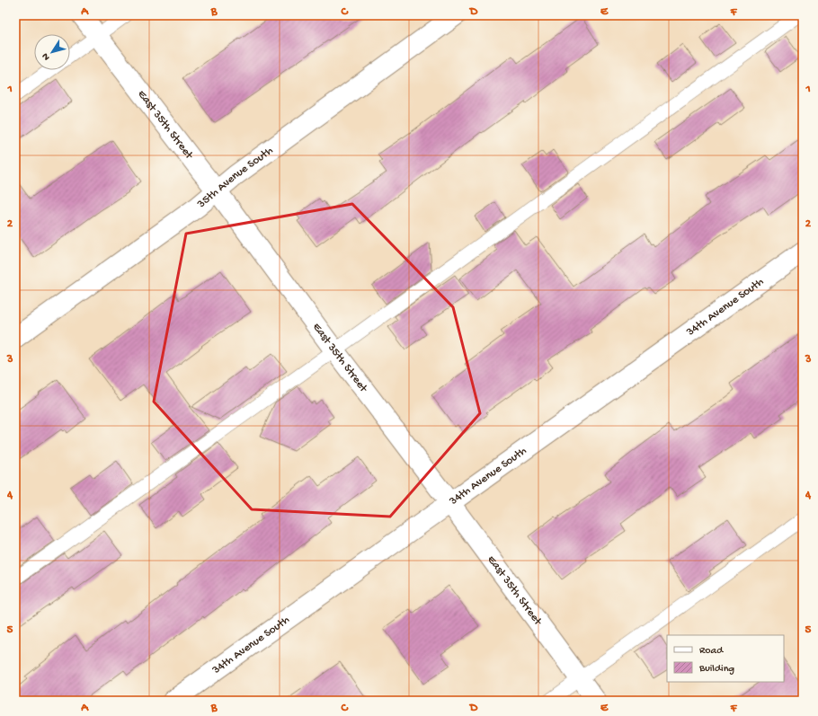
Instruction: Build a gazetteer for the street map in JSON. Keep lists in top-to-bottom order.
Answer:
{
  "streets": {
    "street": ["East 35th Street", "35th Avenue South", "34th Avenue South"]
  },
  "crossings": [
    ["East 35th Street", "35th Avenue South"],
    ["East 35th Street", "34th Avenue South"]
  ],
  "legend": ["Road", "Building"],
  "north": "bottom left",
  "grid": {
    "columns": [
      "A",
      "B",
      "C",
      "D",
      "E",
      "F"
    ],
    "rows": [
      "1",
      "2",
      "3",
      "4",
      "5"
    ]
  }
}
